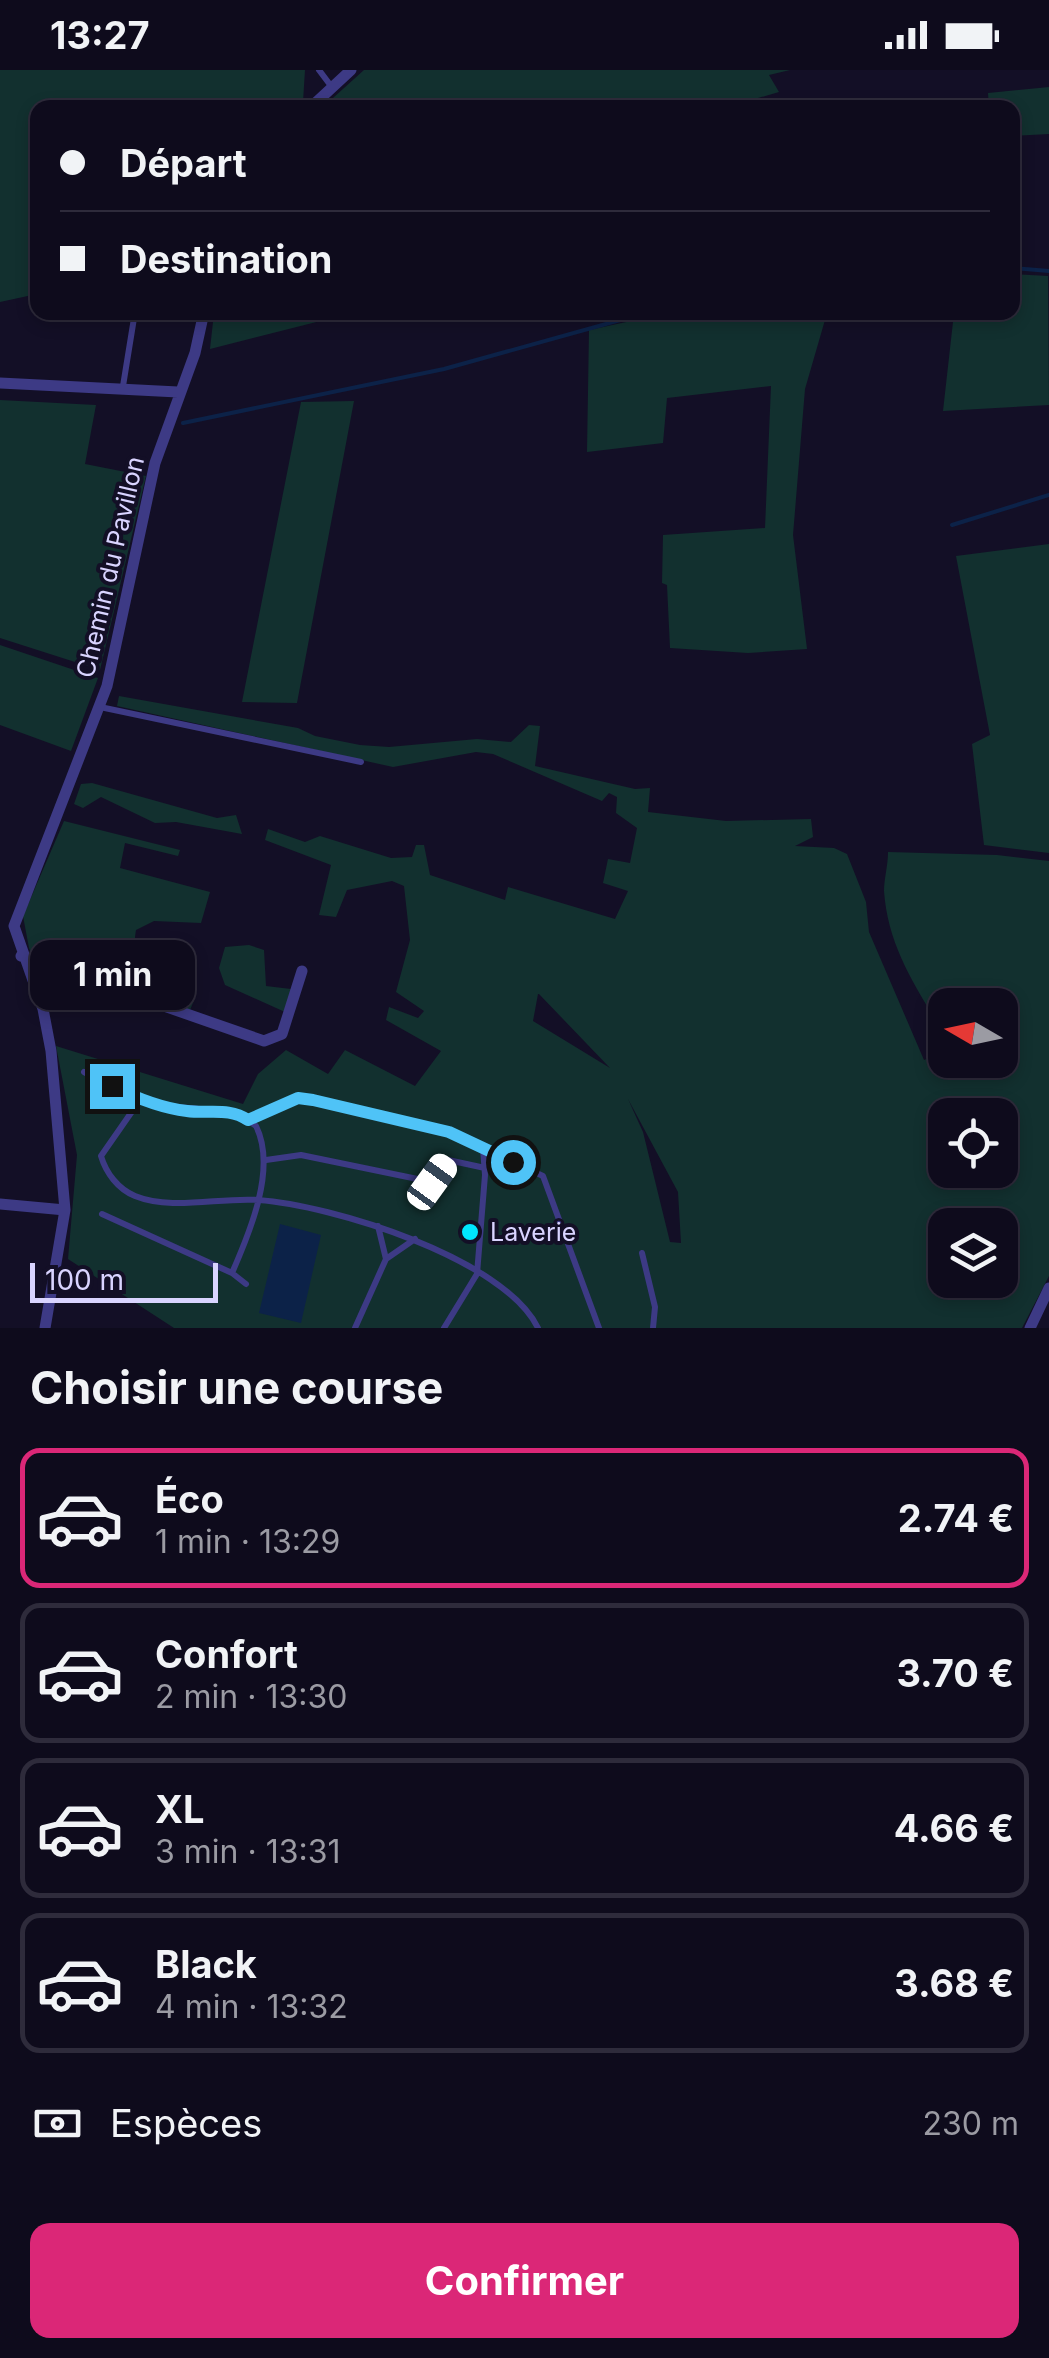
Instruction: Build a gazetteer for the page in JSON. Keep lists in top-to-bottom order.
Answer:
{
  "streets": {
    "street": ["Chemin du Pavillon"]
  },
  "places": ["Laverie"],
  "scale_bar": "100 m",
  "north": "left",
  "page": {
    "status": "13:27",
    "banner": ["Départ", "Destination"],
    "bubble": "1 min",
    "scale": "100 m",
    "heading": "Choisir une course",
    "list": [
      {
        "name": "Éco",
        "note": "1 min · 13:29",
        "value": "2.74 €"
      },
      {
        "name": "Confort",
        "note": "2 min · 13:30",
        "value": "3.70 €"
      },
      {
        "name": "XL",
        "note": "3 min · 13:31",
        "value": "4.66 €"
      },
      {
        "name": "Black",
        "note": "4 min · 13:32",
        "value": "3.68 €"
      }
    ],
    "pay": ["Espèces", "230 m"],
    "buttons": "Confirmer"
  }
}
